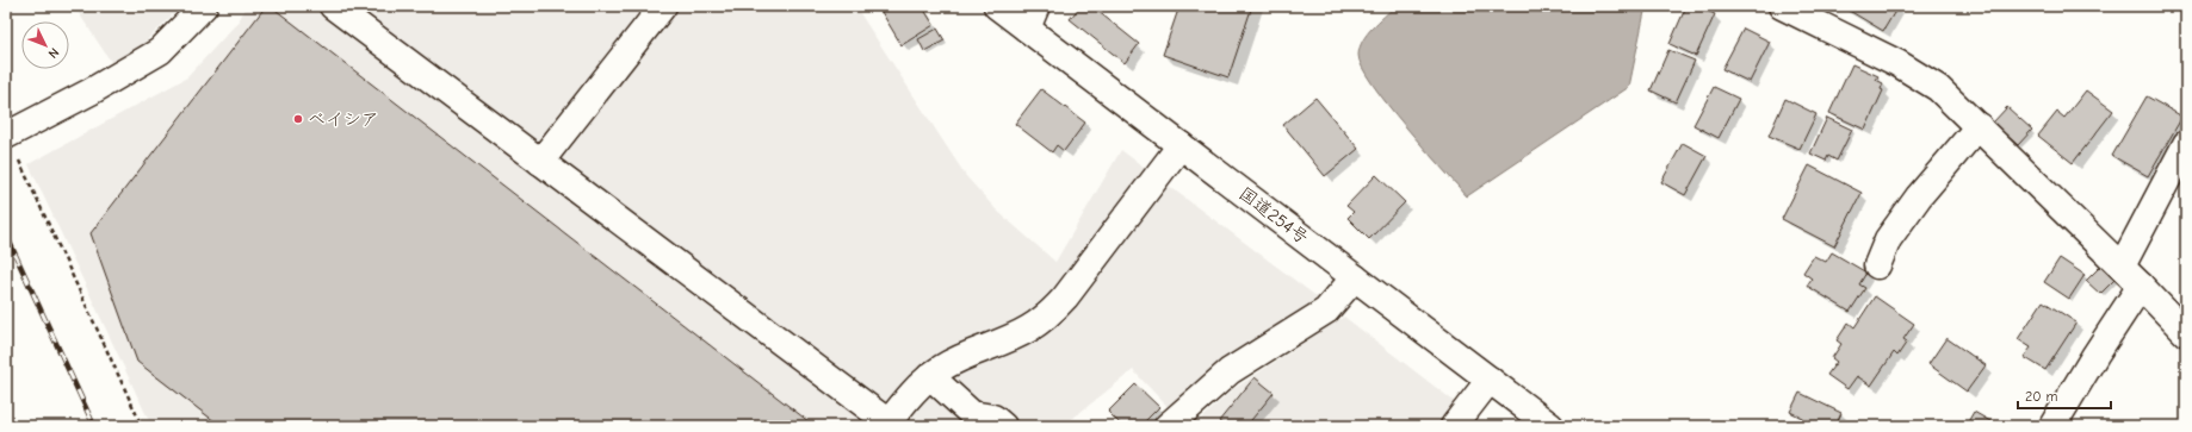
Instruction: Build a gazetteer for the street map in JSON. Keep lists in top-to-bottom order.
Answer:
{
  "streets": {
    "main road": ["国道254号"]
  },
  "places": ["ベイシア"],
  "scale_bar": "20 m",
  "north": "bottom right"
}
